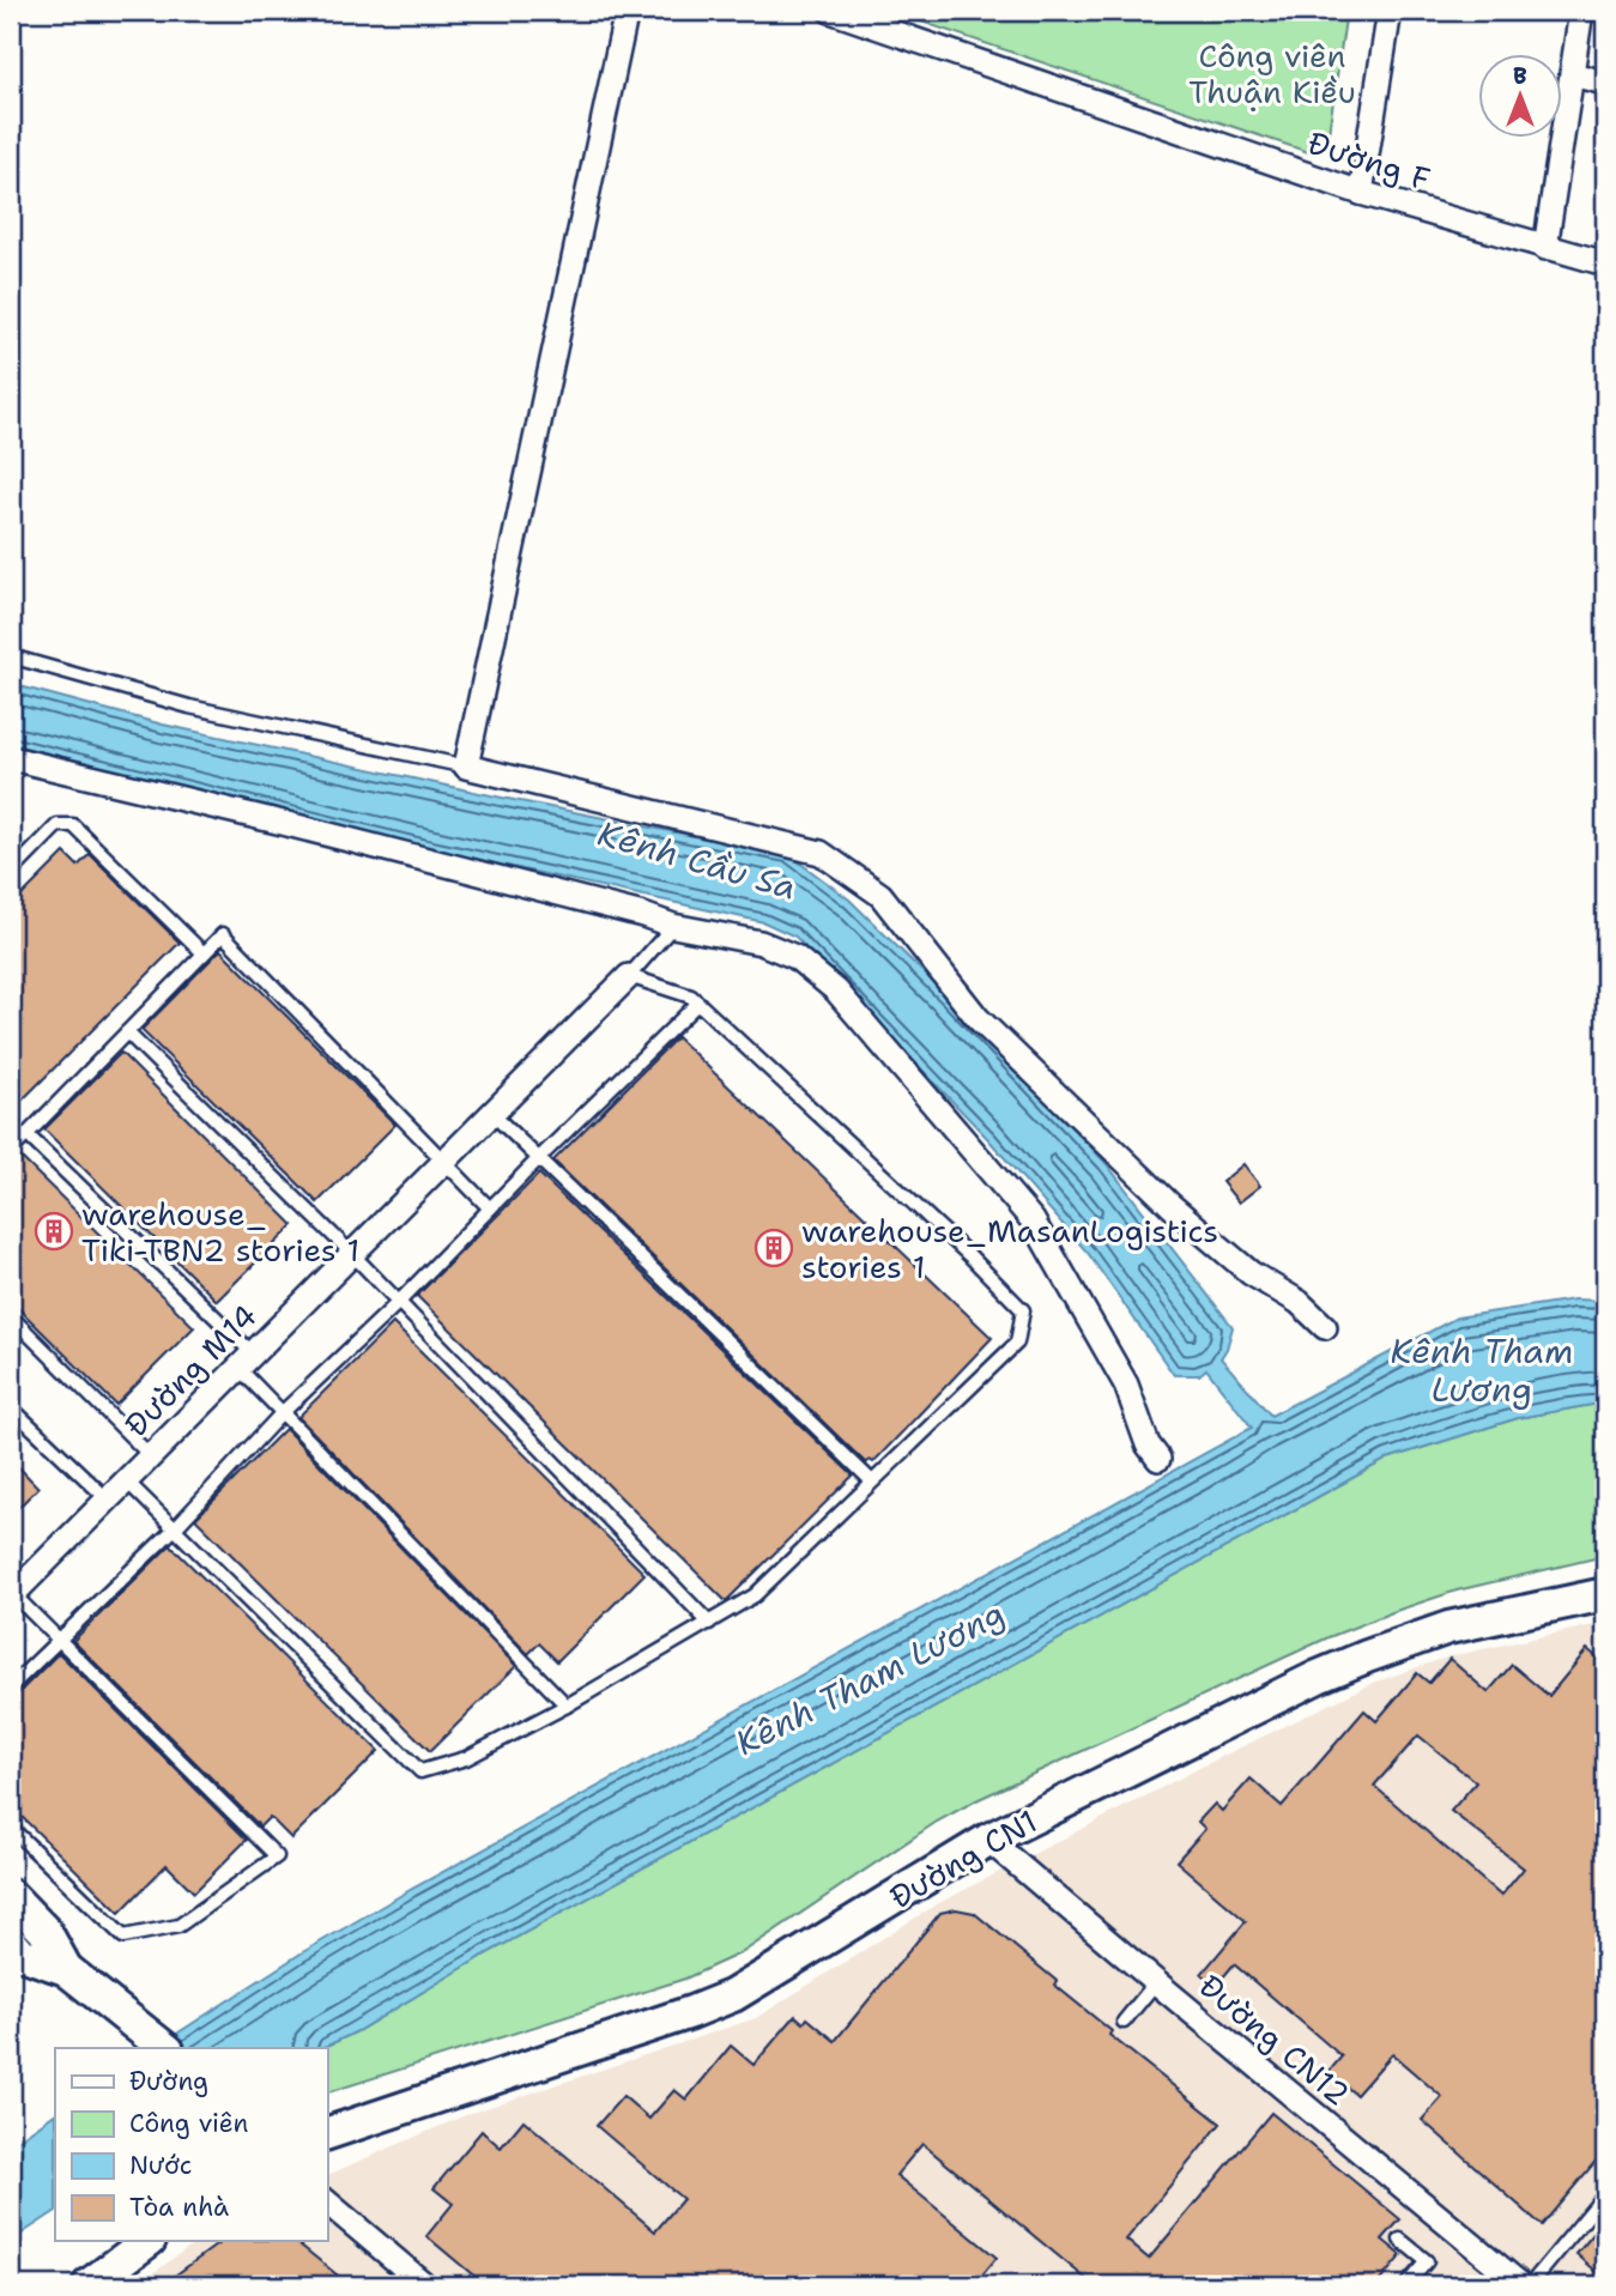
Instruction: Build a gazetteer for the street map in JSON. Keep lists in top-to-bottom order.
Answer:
{
  "streets": {
    "street": [
      "Đường F",
      "Đường M14",
      "Đường CN1",
      "Đường CN12"
    ]
  },
  "crossings": [
    ["Đường CN1", "Đường CN12"]
  ],
  "water": ["Kênh Cầu Sa", "Kênh Tham Lương"],
  "parks": ["Công viên Thuận Kiều"],
  "places": {
    "building": ["warehouse_ Tiki-TBN2 stories 1", "warehouse_MasanLogistics stories 1"]
  },
  "legend": [
    "Đường",
    "Công viên",
    "Nước",
    "Tòa nhà"
  ],
  "north": "top"
}
